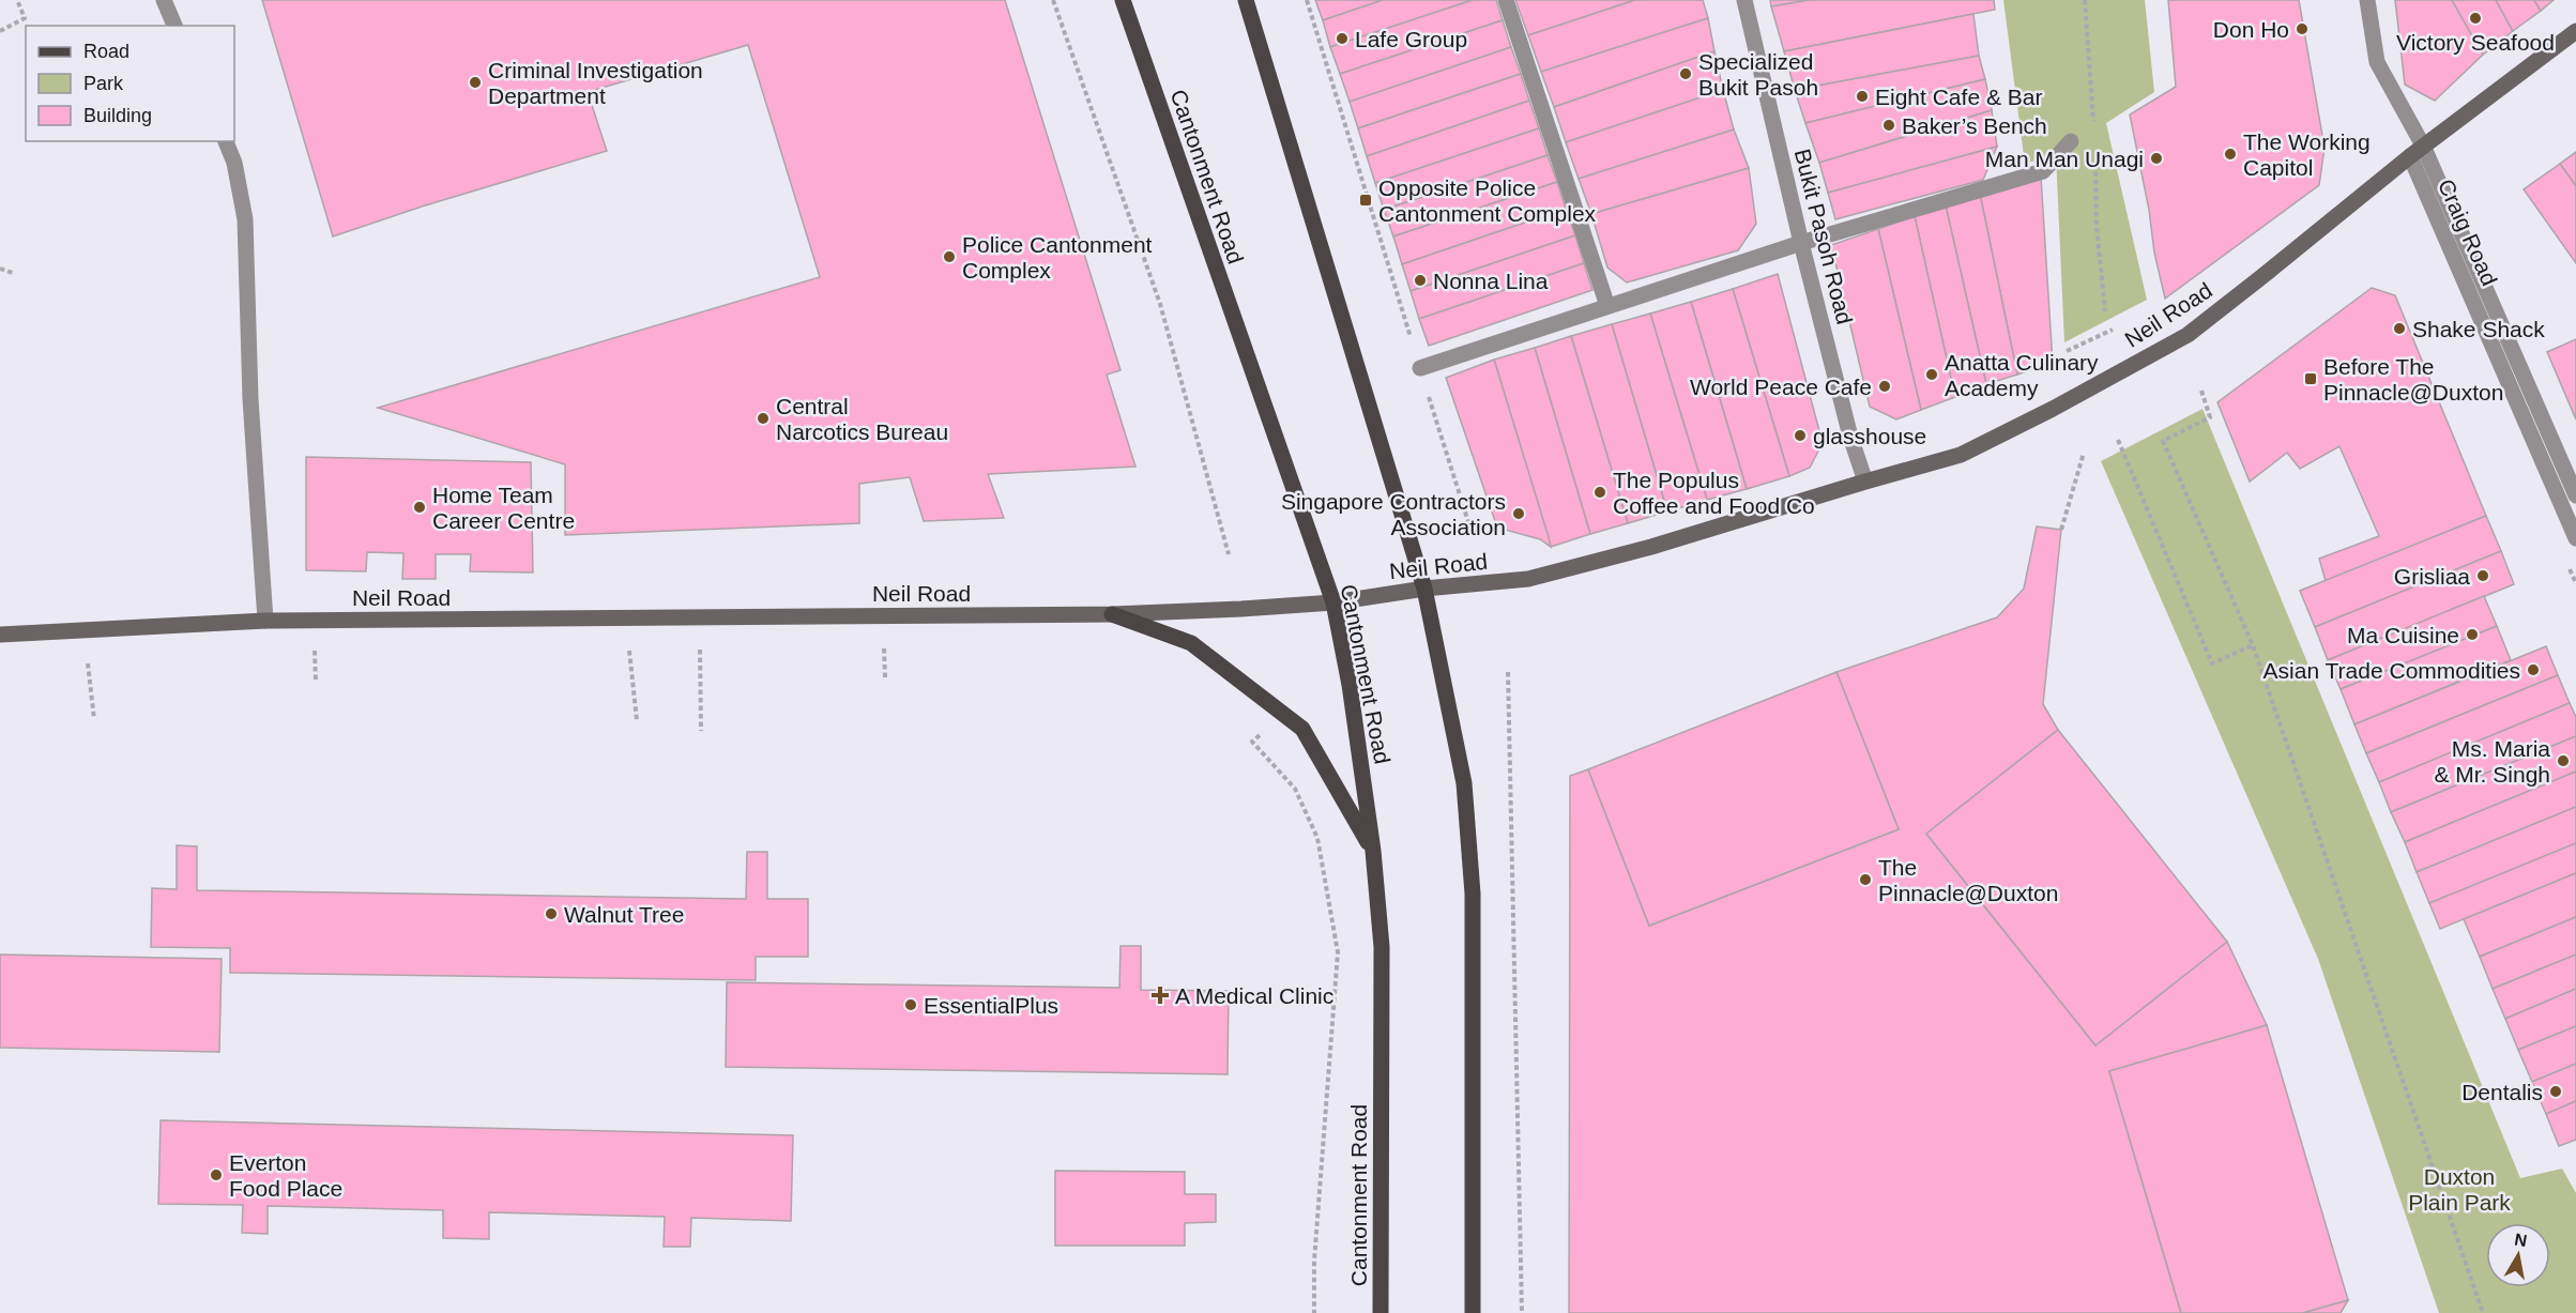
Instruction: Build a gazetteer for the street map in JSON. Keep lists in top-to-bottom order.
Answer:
{
  "streets": {
    "main road": ["Cantonment Road", "Neil Road"],
    "street": ["Craig Road", "Bukit Pasoh Road"]
  },
  "crossings": [
    ["Cantonment Road", "Neil Road"],
    ["Craig Road", "Neil Road"],
    ["Bukit Pasoh Road", "Neil Road"]
  ],
  "parks": ["Duxton Plain Park"],
  "places": {
    "other": [
      "Victory Seafood",
      "Don Ho",
      "Lafe Group",
      "Specialized Bukit Pasoh",
      "Criminal Investigation Department",
      "Eight Cafe & Bar",
      "Baker’s Bench",
      "The Working Capitol",
      "Man Man Unagi",
      "Police Cantonment Complex",
      "Nonna Lina",
      "Shake Shack",
      "Anatta Culinary Academy",
      "World Peace Cafe",
      "Central Narcotics Bureau",
      "glasshouse",
      "The Populus Coffee and Food Co",
      "Home Team Career Centre",
      "Singapore Contractors Association",
      "Grisliaa",
      "Ma Cuisine",
      "Asian Trade Commodities",
      "Ms. Maria & Mr. Singh",
      "The Pinnacle@Duxton",
      "Walnut Tree",
      "EssentialPlus",
      "Dentalis",
      "Everton Food Place"
    ],
    "transit": ["Opposite Police Cantonment Complex", "Before The Pinnacle@Duxton"],
    "health": ["A Medical Clinic"]
  },
  "legend": ["Road", "Park", "Building"],
  "north": "top"
}
